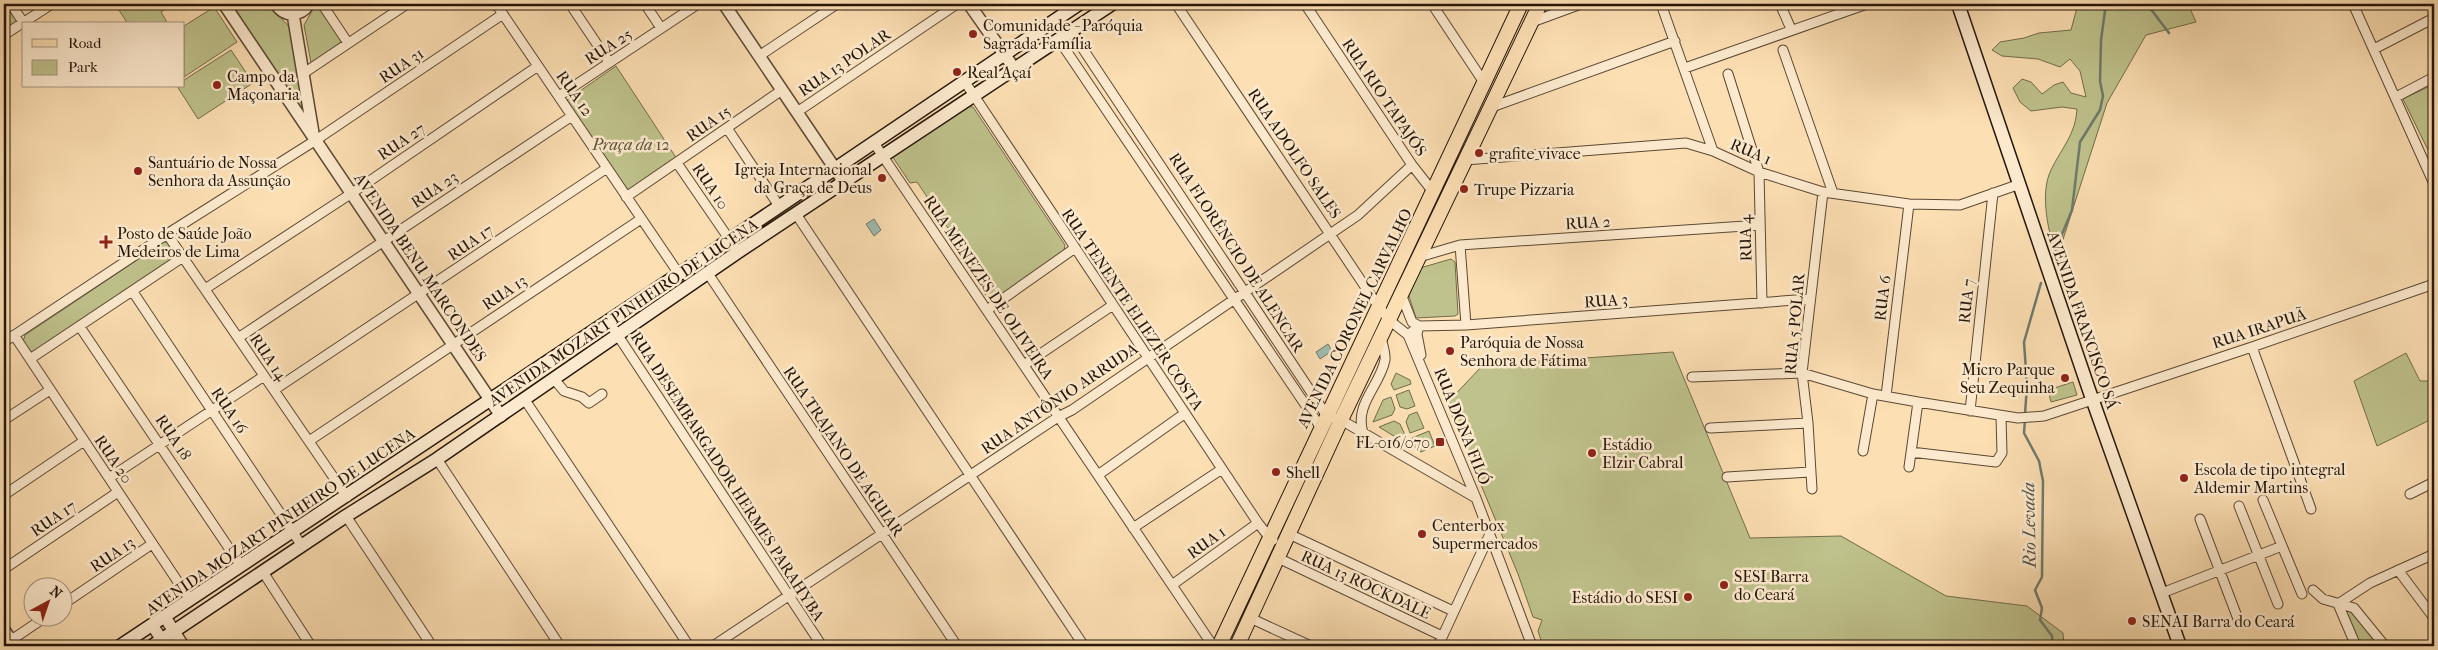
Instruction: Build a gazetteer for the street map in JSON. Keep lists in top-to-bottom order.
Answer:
{
  "streets": {
    "main road": ["AVENIDA MOZART PINHEIRO DE LUCENA", "AVENIDA CORONEL CARVALHO", "AVENIDA FRANCISCO SÁ"],
    "street": [
      "RUA 25",
      "RUA 13 POLAR",
      "RUA 31",
      "RUA 12",
      "RUA RIO TAPAJÓS",
      "RUA 15",
      "RUA 27",
      "RUA 1",
      "RUA ADOLFO SALES",
      "RUA 10",
      "RUA 23",
      "RUA 2",
      "RUA 4",
      "RUA 17",
      "RUA FLORÊNCIO DE ALENCAR",
      "AVENIDA BENU MARCONDES",
      "RUA MENEZES DE OLIVEIRA",
      "RUA 13",
      "RUA 6",
      "RUA 3",
      "RUA 7",
      "RUA TENENTE ELIEZER COSTA",
      "RUA 5 POLAR",
      "RUA IRAPUÃ",
      "RUA 14",
      "RUA ANTÔNIO ARRUDA",
      "RUA 16",
      "RUA DONA FILÓ",
      "RUA 18",
      "RUA TRAJANO DE AGUIAR",
      "RUA 20",
      "RUA DESEMBARGADOR HERMES PARAHYBA",
      "RUA 13 ROCKDALE"
    ]
  },
  "crossings": [
    ["RUA 25", "RUA 12"],
    ["RUA 31", "RUA 12"],
    ["RUA 31", "AVENIDA BENU MARCONDES"],
    ["RUA 31", "RUA 14"],
    ["RUA 31", "RUA 20"],
    ["RUA 12", "RUA 15"],
    ["RUA 12", "RUA 27"],
    ["RUA 12", "RUA 23"],
    ["RUA 12", "RUA 17"],
    ["RUA 12", "RUA 13"],
    ["RUA 12", "AVENIDA MOZART PINHEIRO DE LUCENA"],
    ["RUA RIO TAPAJÓS", "AVENIDA CORONEL CARVALHO"],
    ["RUA RIO TAPAJÓS", "RUA ANTÔNIO ARRUDA"],
    ["RUA 15", "RUA 10"],
    ["RUA 27", "AVENIDA BENU MARCONDES"],
    ["RUA 27", "RUA 14"],
    ["RUA 1", "RUA 4"],
    ["RUA 1", "RUA MENEZES DE OLIVEIRA"],
    ["RUA 1", "RUA 6"],
    ["RUA 1", "RUA 7"],
    ["RUA 1", "RUA TENENTE ELIEZER COSTA"],
    ["RUA 1", "AVENIDA CORONEL CARVALHO"],
    ["RUA 1", "AVENIDA FRANCISCO SÁ"],
    ["RUA 1", "RUA 5 POLAR"],
    ["RUA ADOLFO SALES", "AVENIDA CORONEL CARVALHO"],
    ["RUA ADOLFO SALES", "RUA ANTÔNIO ARRUDA"],
    ["RUA ADOLFO SALES", "RUA DONA FILÓ"],
    ["RUA 10", "AVENIDA MOZART PINHEIRO DE LUCENA"],
    ["RUA 23", "AVENIDA BENU MARCONDES"],
    ["RUA 23", "RUA 14"],
    ["RUA 2", "RUA 4"],
    ["RUA 2", "AVENIDA CORONEL CARVALHO"],
    ["RUA 4", "RUA 3"],
    ["RUA 17", "AVENIDA BENU MARCONDES"],
    ["RUA 17", "RUA 14"],
    ["RUA 17", "RUA 20"],
    ["RUA FLORÊNCIO DE ALENCAR", "AVENIDA MOZART PINHEIRO DE LUCENA"],
    ["RUA FLORÊNCIO DE ALENCAR", "AVENIDA CORONEL CARVALHO"],
    ["RUA FLORÊNCIO DE ALENCAR", "RUA ANTÔNIO ARRUDA"],
    ["AVENIDA BENU MARCONDES", "RUA 13"],
    ["AVENIDA BENU MARCONDES", "AVENIDA MOZART PINHEIRO DE LUCENA"],
    ["RUA MENEZES DE OLIVEIRA", "AVENIDA MOZART PINHEIRO DE LUCENA"],
    ["RUA MENEZES DE OLIVEIRA", "RUA ANTÔNIO ARRUDA"],
    ["RUA 13", "RUA 14"],
    ["RUA 13", "RUA 20"],
    ["RUA 6", "RUA IRAPUÃ"],
    ["RUA 3", "RUA 5 POLAR"],
    ["RUA 3", "RUA DONA FILÓ"],
    ["RUA 7", "RUA IRAPUÃ"],
    ["RUA TENENTE ELIEZER COSTA", "AVENIDA MOZART PINHEIRO DE LUCENA"],
    ["RUA TENENTE ELIEZER COSTA", "AVENIDA CORONEL CARVALHO"],
    ["RUA TENENTE ELIEZER COSTA", "RUA ANTÔNIO ARRUDA"],
    ["RUA TENENTE ELIEZER COSTA", "RUA 13 ROCKDALE"],
    ["AVENIDA MOZART PINHEIRO DE LUCENA", "RUA 14"],
    ["AVENIDA MOZART PINHEIRO DE LUCENA", "RUA 16"],
    ["AVENIDA MOZART PINHEIRO DE LUCENA", "RUA 18"],
    ["AVENIDA MOZART PINHEIRO DE LUCENA", "RUA TRAJANO DE AGUIAR"],
    ["AVENIDA MOZART PINHEIRO DE LUCENA", "RUA 20"],
    ["AVENIDA MOZART PINHEIRO DE LUCENA", "RUA DESEMBARGADOR HERMES PARAHYBA"],
    ["AVENIDA CORONEL CARVALHO", "RUA DONA FILÓ"],
    ["AVENIDA CORONEL CARVALHO", "RUA 13 ROCKDALE"],
    ["AVENIDA FRANCISCO SÁ", "RUA IRAPUÃ"],
    ["RUA 5 POLAR", "RUA IRAPUÃ"],
    ["RUA ANTÔNIO ARRUDA", "RUA TRAJANO DE AGUIAR"],
    ["RUA ANTÔNIO ARRUDA", "RUA DESEMBARGADOR HERMES PARAHYBA"]
  ],
  "water": ["Rio Levada"],
  "parks": ["Praça da 12"],
  "places": {
    "other": [
      "Comunidade - Paróquia Sagrada Família",
      "Real Açaí",
      "Campo da Maçonaria",
      "grafite vivace",
      "Santuário de Nossa Senhora da Assunção",
      "Igreja Internacional da Graça de Deus",
      "Trupe Pizzaria",
      "Paróquia de Nossa Senhora de Fátima",
      "Micro Parque Seu Zequinha",
      "Estádio Elzir Cabral",
      "Shell",
      "Escola de tipo integral Aldemir Martins",
      "Centerbox Supermercados",
      "SESI Barra do Ceará",
      "Estádio do SESI",
      "SENAI Barra do Ceará"
    ],
    "health": ["Posto de Saúde João Medeiros de Lima"],
    "transit": ["FL-016/070"]
  },
  "legend": ["Road", "Park"],
  "north": "top right"
}
